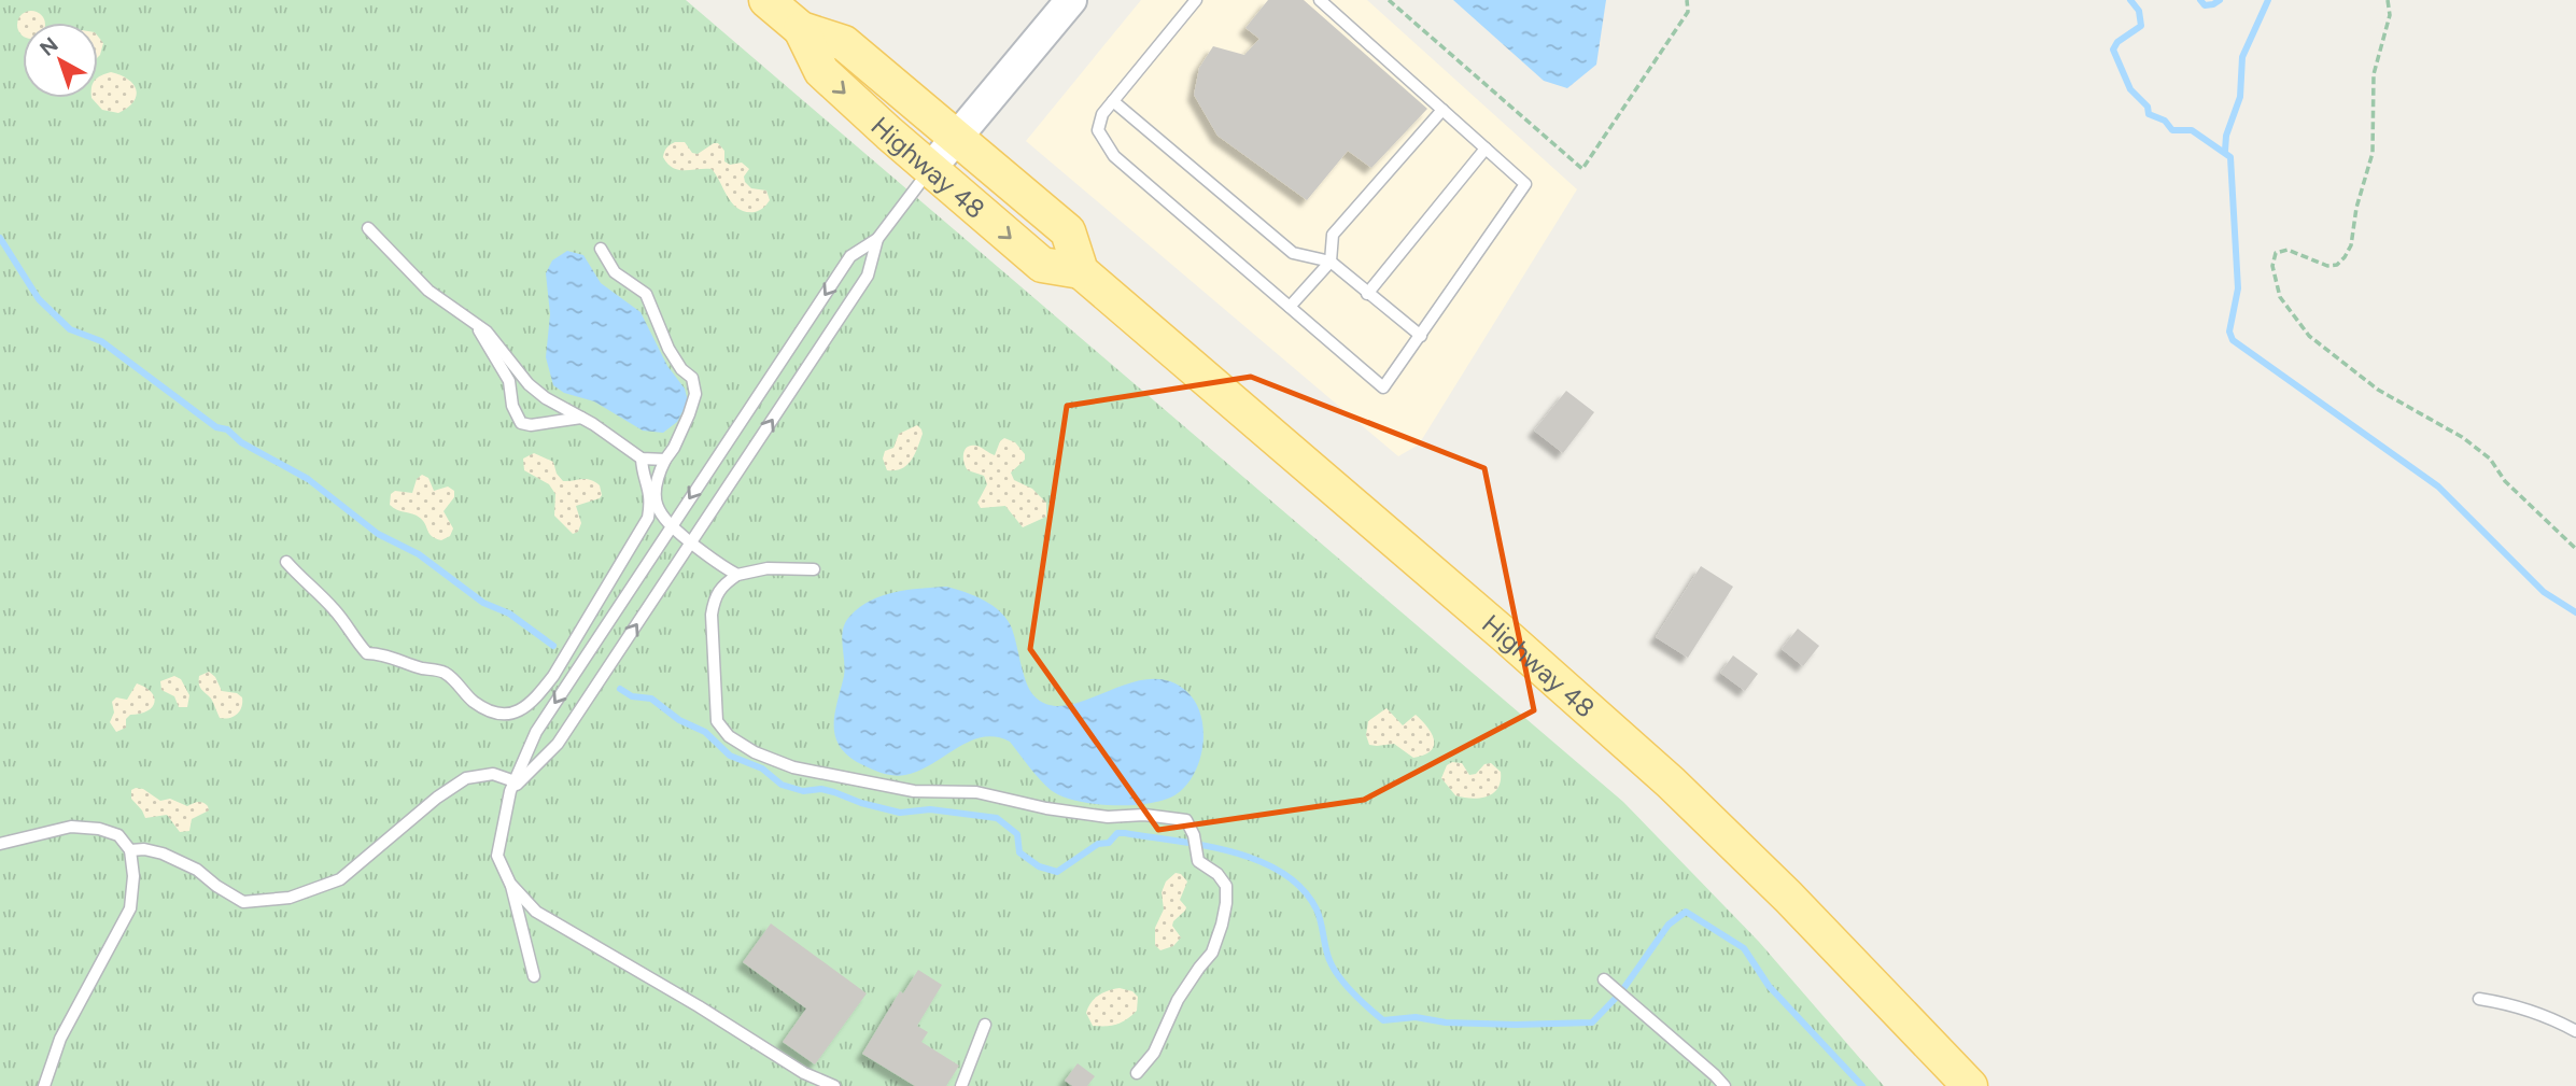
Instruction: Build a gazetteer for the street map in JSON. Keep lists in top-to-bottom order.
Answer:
{
  "streets": {
    "main road": ["Highway 48"]
  },
  "north": "top left"
}
